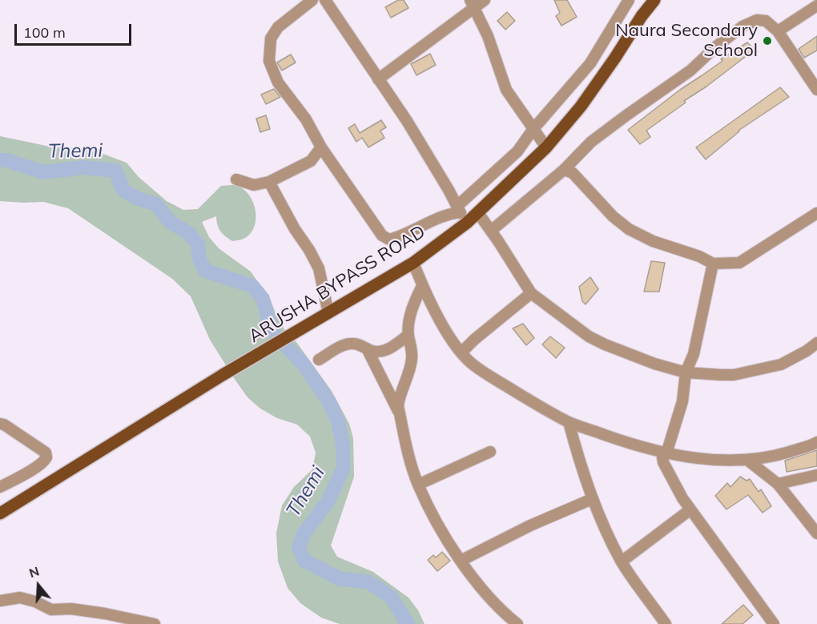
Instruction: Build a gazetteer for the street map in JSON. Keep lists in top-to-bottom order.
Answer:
{
  "streets": {
    "main road": ["ARUSHA BYPASS ROAD"]
  },
  "water": ["Themi"],
  "places": ["Naura Secondary School"],
  "scale_bar": "100 m",
  "north": "top"
}
